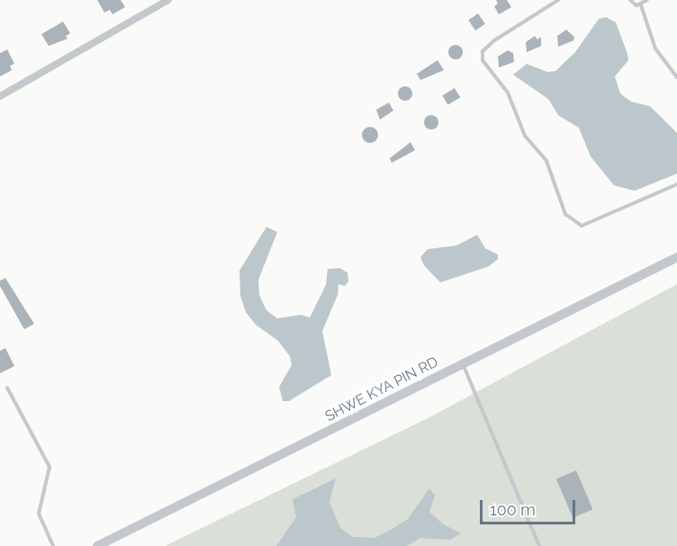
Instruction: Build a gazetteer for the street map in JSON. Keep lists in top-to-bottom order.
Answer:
{
  "streets": {
    "street": ["SHWE KYA PIN RD"]
  },
  "scale_bar": "100 m"
}
